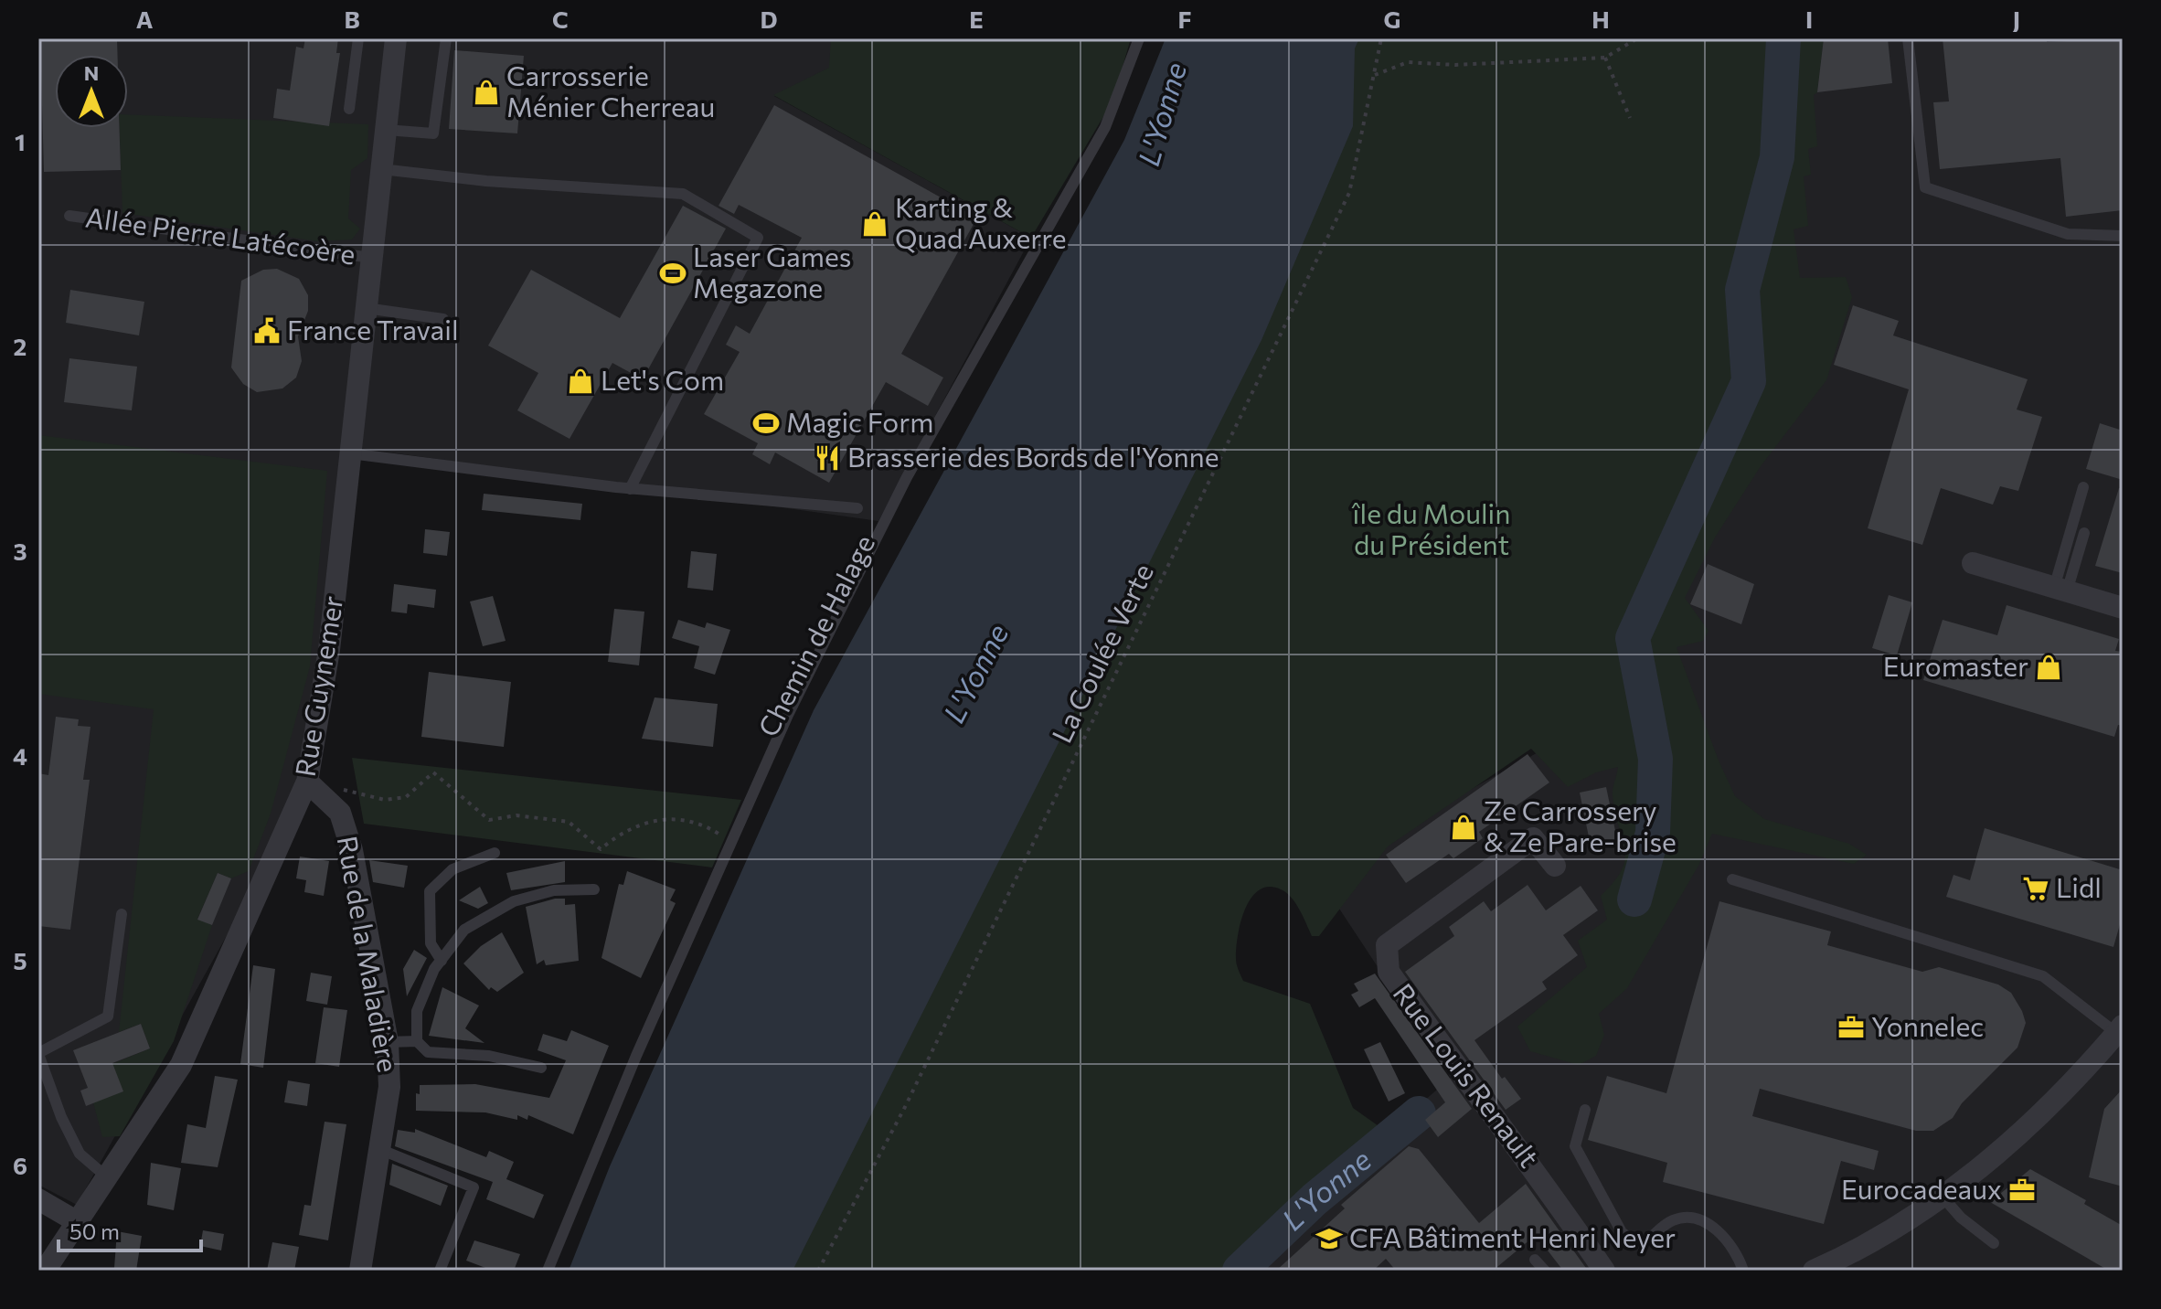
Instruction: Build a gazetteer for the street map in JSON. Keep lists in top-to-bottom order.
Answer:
{
  "streets": {
    "street": ["Rue Guynemer", "Rue de la Maladière", "Rue Louis Renault"],
    "lane": ["Allée Pierre Latécoère"],
    "path": ["La Coulée Verte"]
  },
  "crossings": [
    ["Allée Pierre Latécoère", "Rue Guynemer"],
    ["Rue Guynemer", "Rue de la Maladière"]
  ],
  "water": ["L'Yonne"],
  "parks": ["île du Moulin du Président"],
  "places": {
    "shop": [
      "Carrosserie Ménier Cherreau",
      "Karting & Quad Auxerre",
      "Let's Com",
      "Euromaster",
      "Ze Carrossery & Ze Pare-brise"
    ],
    "sports": ["Laser Games Megazone", "Magic Form"],
    "public building": ["France Travail"],
    "restaurant": ["Brasserie des Bords de l'Yonne"],
    "supermarket": ["Lidl"],
    "office": ["Yonnelec", "Eurocadeaux"],
    "school or university": ["CFA Bâtiment Henri Neyer"]
  },
  "scale_bar": "50 m",
  "north": "top",
  "grid": {
    "columns": [
      "A",
      "B",
      "C",
      "D",
      "E",
      "F",
      "G",
      "H",
      "I",
      "J"
    ],
    "rows": [
      "1",
      "2",
      "3",
      "4",
      "5",
      "6"
    ]
  }
}
